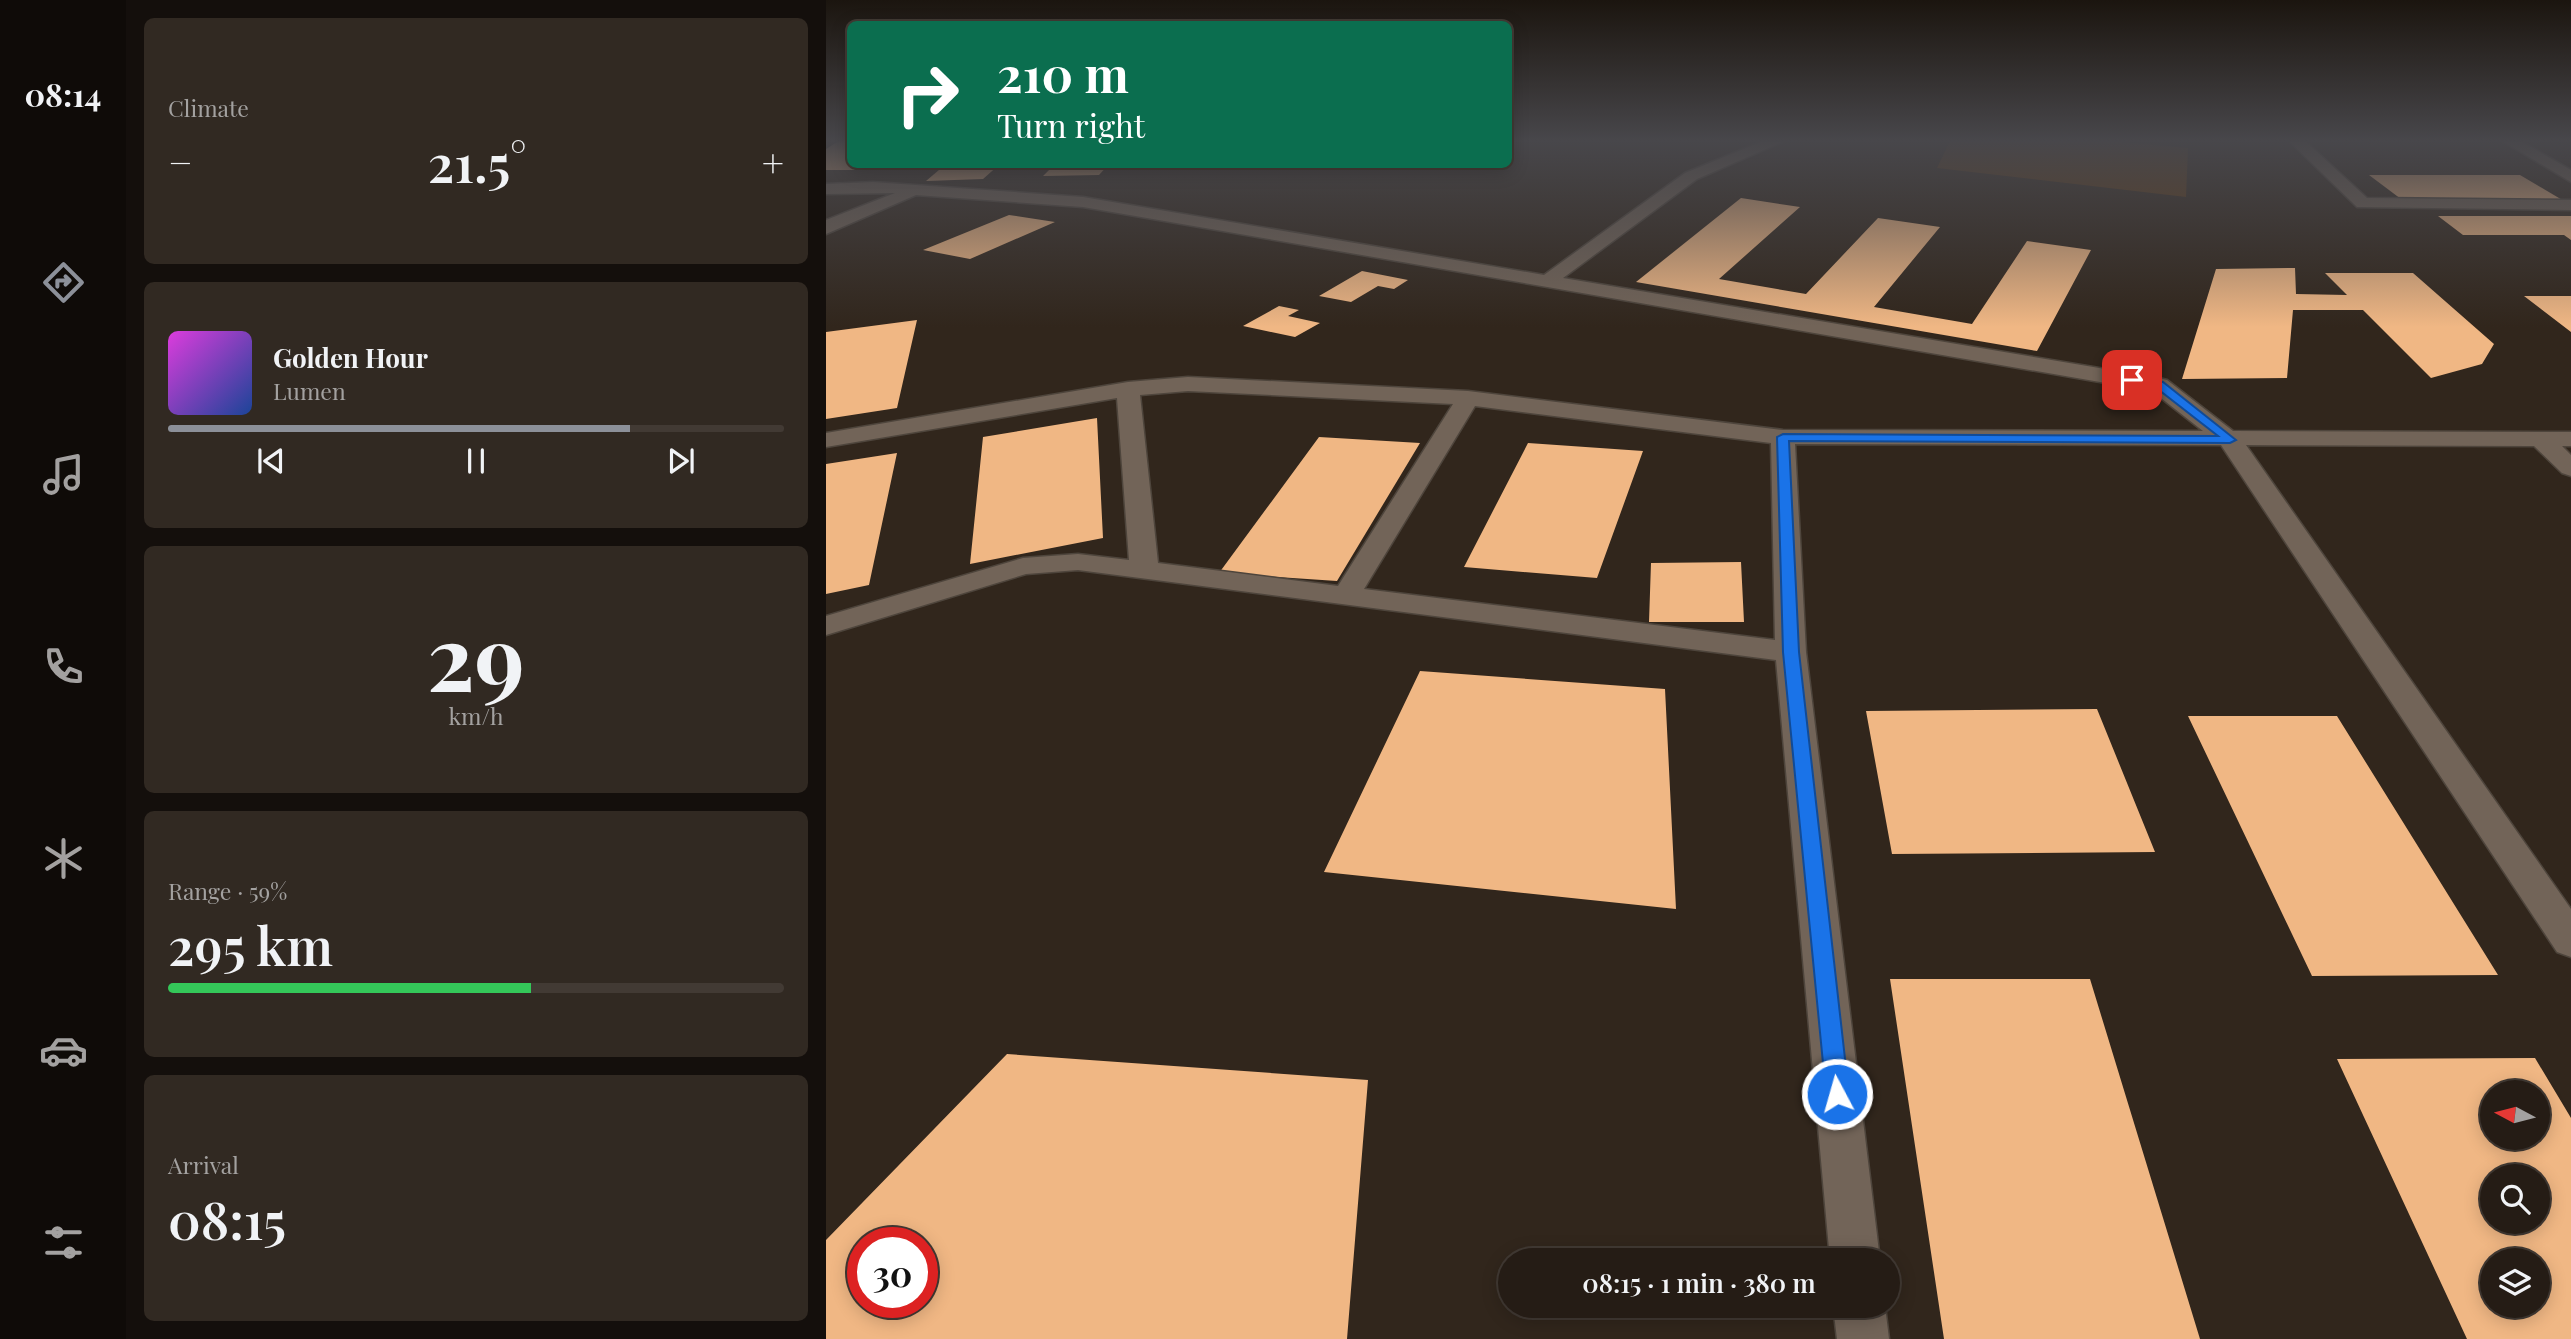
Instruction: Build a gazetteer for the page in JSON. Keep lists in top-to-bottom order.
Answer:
{
  "north": "left",
  "page": {
    "tabs": "08:14",
    "tile": [
      "Climate",
      ["29", "km/h"],
      ["Range · 59%", "295 km"],
      ["Arrival", "08:15"]
    ],
    "turn": ["210 m", "Turn right"],
    "heat": ["−", "21.5°", "+"],
    "song": ["Golden Hour", "Lumen"],
    "limit": "30",
    "trip": "08:15 · 1 min · 380 m"
  }
}
